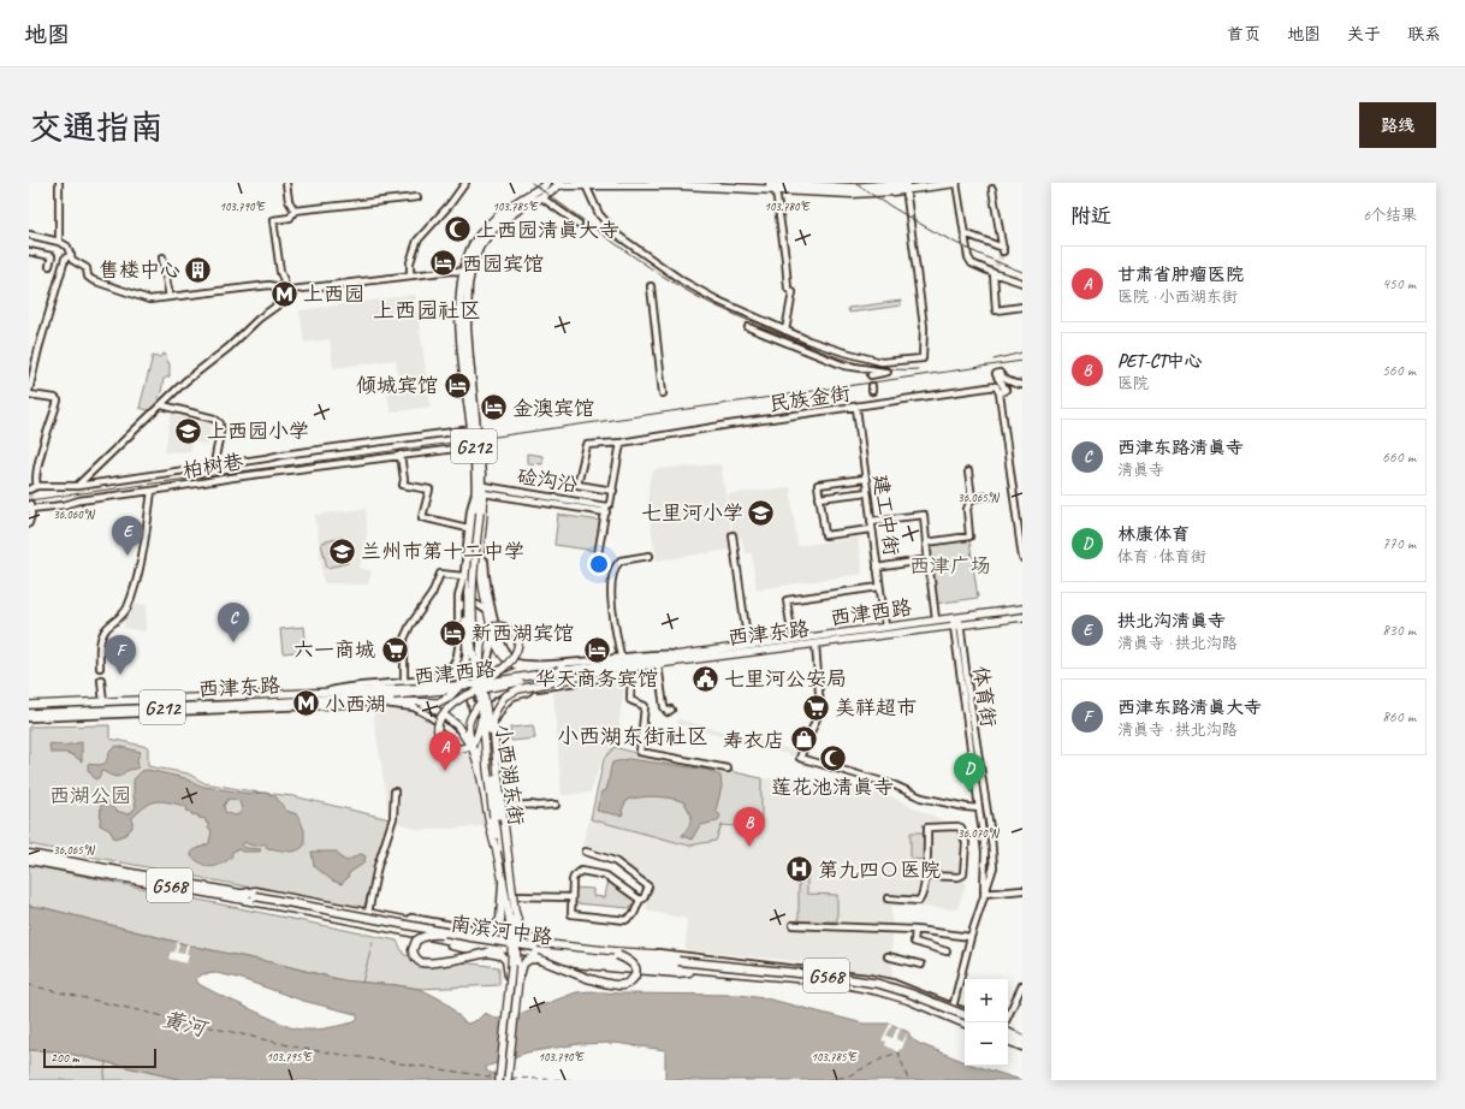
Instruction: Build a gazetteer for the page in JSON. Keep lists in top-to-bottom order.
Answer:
{
  "streets": {
    "highway": ["G212", "G568", "南滨河中路"],
    "main road": ["西津西路", "西津东路"],
    "street": [
      "民族金街",
      "柏树巷",
      "硷沟沿",
      "建工中街",
      "体育街",
      "小西湖东街"
    ]
  },
  "crossings": [
    ["民族金街", "建工中街"],
    ["G212", "柏树巷"],
    ["G212", "硷沟沿"],
    ["建工中街", "西津西路"],
    ["西津西路", "西津东路"],
    ["西津西路", "体育街"],
    ["西津东路", "体育街"],
    ["西津东路", "小西湖东街"],
    ["体育街", "南滨河中路"],
    ["小西湖东街", "南滨河中路"]
  ],
  "districts": ["上西园社区", "小西湖东街社区"],
  "water": ["黄河"],
  "parks": ["西津广场", "西湖公园"],
  "places": {
    "mosque": ["上西园清真大寺", "莲花池清真寺"],
    "hotel": [
      "西园宾馆",
      "倾城宾馆",
      "金澳宾馆",
      "新西湖宾馆",
      "华天商务宾馆"
    ],
    "building": ["售楼中心"],
    "metro station": ["上西园", "小西湖"],
    "school or university": ["上西园小学", "七里河小学", "兰州市第十二中学"],
    "supermarket": ["六一商城", "美祥超市"],
    "public building": ["七里河公安局"],
    "shop": ["寿衣店"],
    "hospital": ["第九四〇医院"]
  },
  "scale_bar": "200 m",
  "page": {
    "header": "地图",
    "nav": [
      "首页",
      "地图",
      "关于",
      "联系"
    ],
    "buttons": "路线",
    "title": "交通指南",
    "heading": ["附近", "6个结果"],
    "list": [
      {
        "mark": "A",
        "name": "甘肃省肿瘤医院",
        "note": "医院 · 小西湖东街",
        "value": "450 m"
      },
      {
        "mark": "B",
        "name": "PET-CT中心",
        "note": "医院",
        "value": "560 m"
      },
      {
        "mark": "C",
        "name": "西津东路清真寺",
        "note": "清真寺",
        "value": "660 m"
      },
      {
        "mark": "D",
        "name": "林康体育",
        "note": "体育 · 体育街",
        "value": "770 m"
      },
      {
        "mark": "E",
        "name": "拱北沟清真寺",
        "note": "清真寺 · 拱北沟路",
        "value": "830 m"
      },
      {
        "mark": "F",
        "name": "西津东路清真大寺",
        "note": "清真寺 · 拱北沟路",
        "value": "860 m"
      }
    ],
    "pins": [
      "E",
      "C",
      "F",
      "A",
      "D",
      "B"
    ],
    "map_buttons": ["+", "−"],
    "scale": "200 m"
  },
  "coordinates": [
    "103.790°E",
    "103.785°E",
    "103.780°E",
    "36.065°N",
    "36.060°N",
    "36.070°N",
    "103.795°E"
  ]
}
